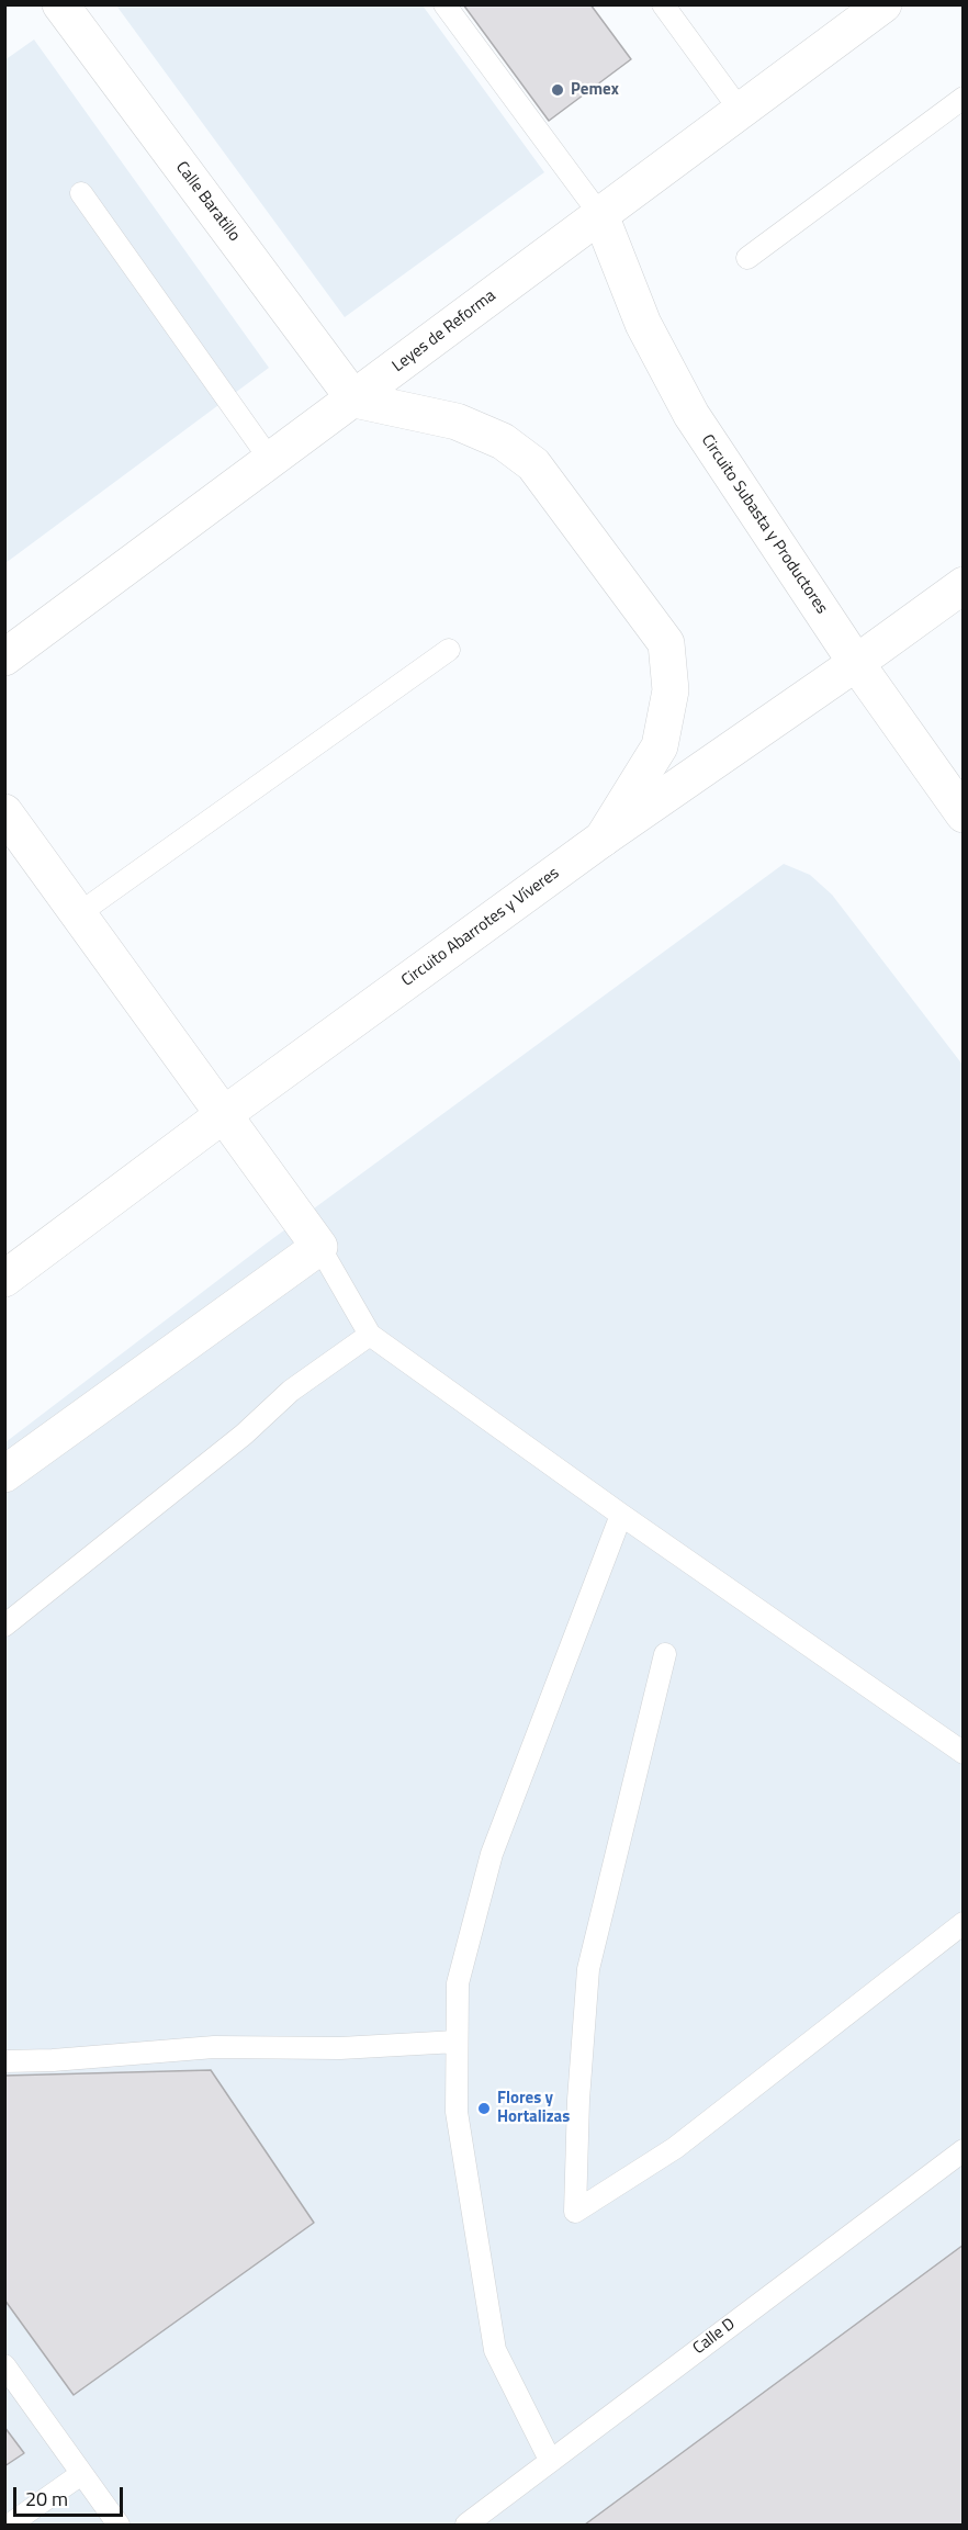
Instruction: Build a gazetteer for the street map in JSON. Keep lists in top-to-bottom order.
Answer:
{
  "streets": {
    "main road": [
      "Calle Baratillo",
      "Leyes de Reforma",
      "Circuito Subasta y Productores",
      "Circuito Abarrotes y Víveres"
    ],
    "lane": ["Calle D"]
  },
  "crossings": [
    ["Calle Baratillo", "Leyes de Reforma"],
    ["Leyes de Reforma", "Circuito Subasta y Productores"],
    ["Circuito Subasta y Productores", "Circuito Abarrotes y Víveres"]
  ],
  "places": ["Pemex", "Flores y Hortalizas"],
  "scale_bar": "20 m"
}
